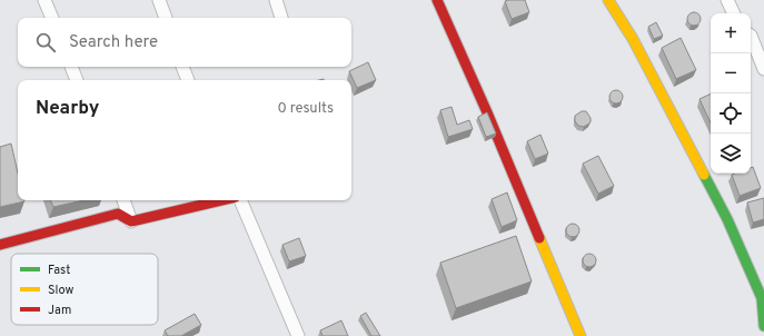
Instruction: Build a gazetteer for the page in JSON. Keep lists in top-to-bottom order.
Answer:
{
  "legend": ["Fast", "Slow", "Jam"],
  "page": {
    "map_buttons": ["+", "−"],
    "search": "Search here",
    "heading": ["Nearby", "0 results"]
  }
}
